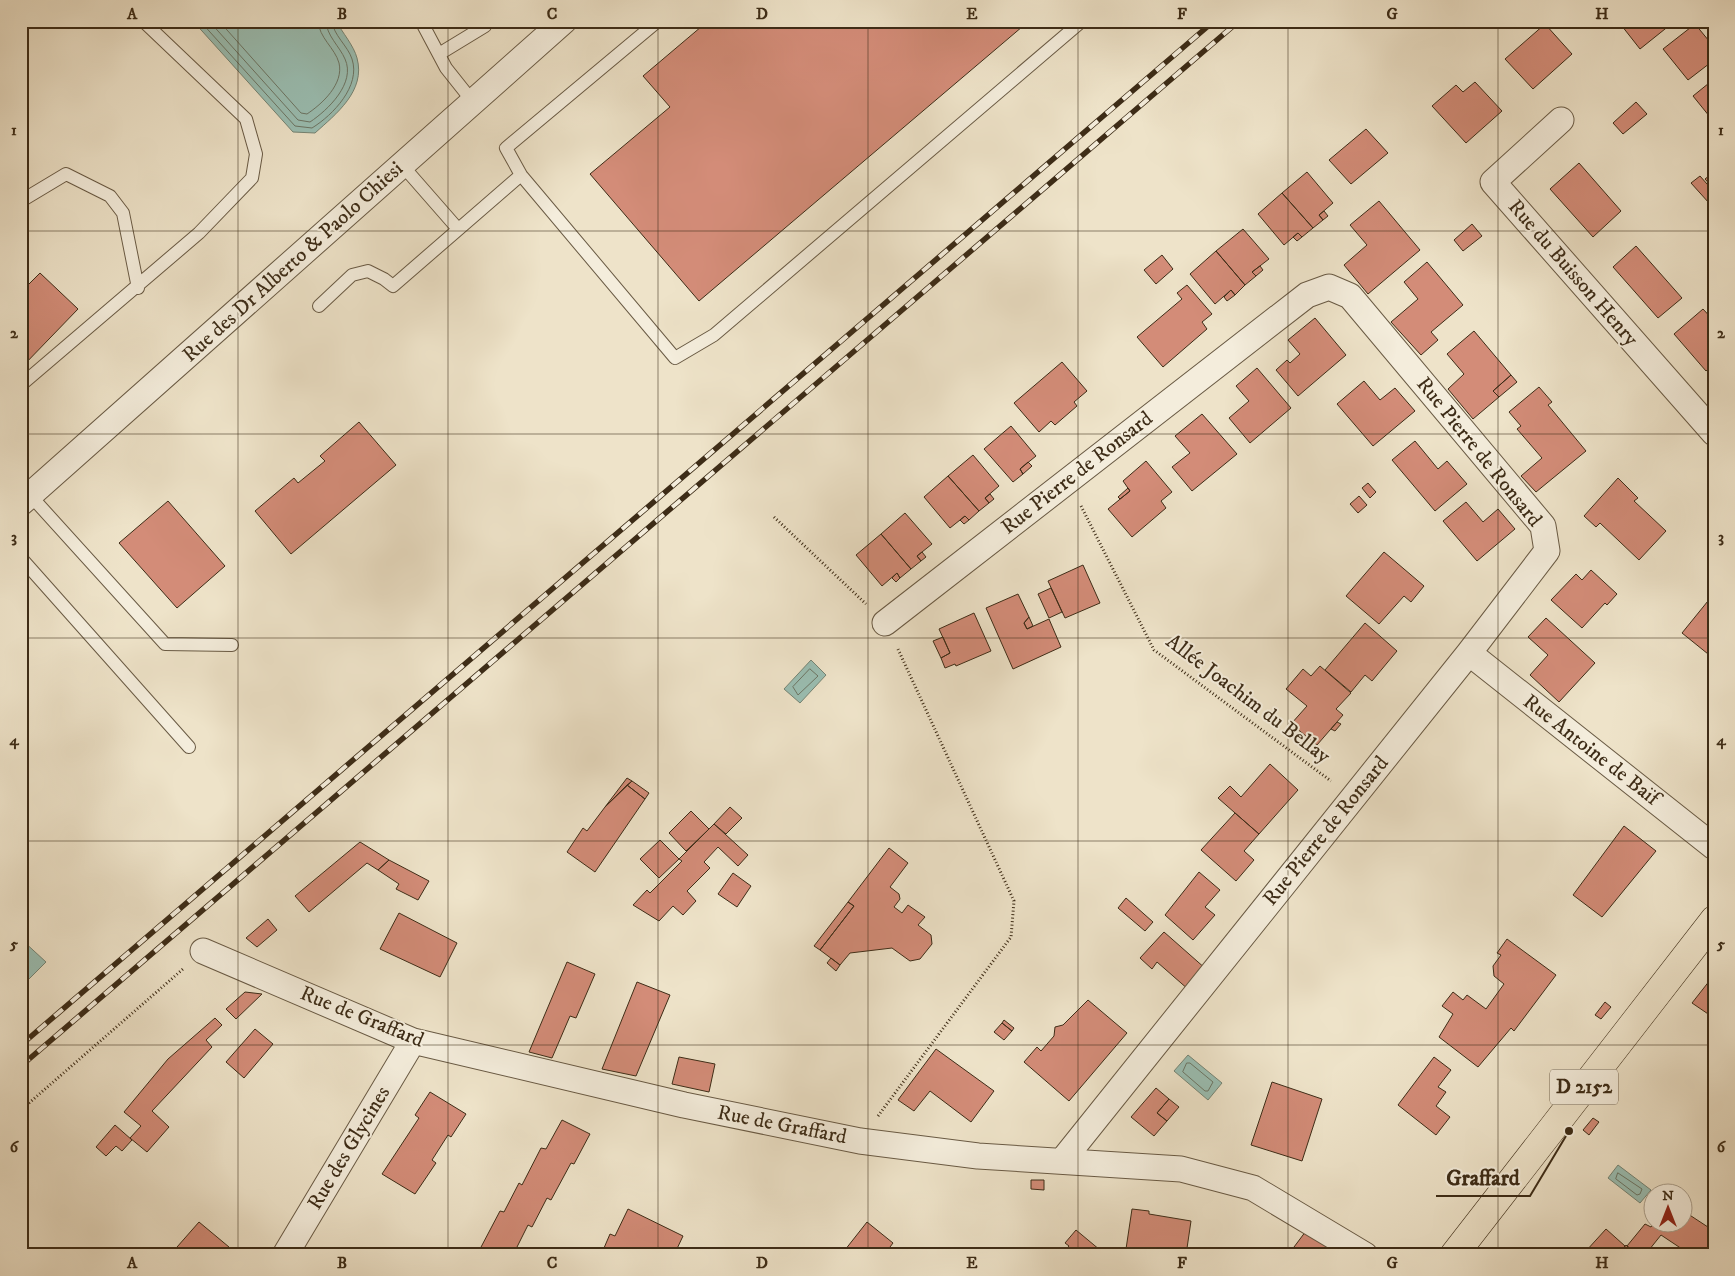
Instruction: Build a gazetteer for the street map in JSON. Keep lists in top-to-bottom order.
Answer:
{
  "streets": {
    "main road": ["D 2152"],
    "street": [
      "Rue des Dr Alberto & Paolo Chiesi",
      "Rue du Buisson Henry",
      "Rue Pierre de Ronsard",
      "Rue Antoine de Baïf",
      "Rue de Graffard",
      "Rue des Glycines"
    ],
    "path": ["Allée Joachim du Bellay"]
  },
  "crossings": [
    ["Rue Pierre de Ronsard", "Allée Joachim du Bellay"],
    ["Rue Pierre de Ronsard", "Rue Antoine de Baïf"],
    ["Rue Pierre de Ronsard", "Rue de Graffard"],
    ["Rue de Graffard", "Rue des Glycines"]
  ],
  "places": ["Graffard"],
  "north": "top",
  "grid": {
    "columns": [
      "A",
      "B",
      "C",
      "D",
      "E",
      "F",
      "G",
      "H"
    ],
    "rows": [
      "1",
      "2",
      "3",
      "4",
      "5",
      "6"
    ]
  }
}
